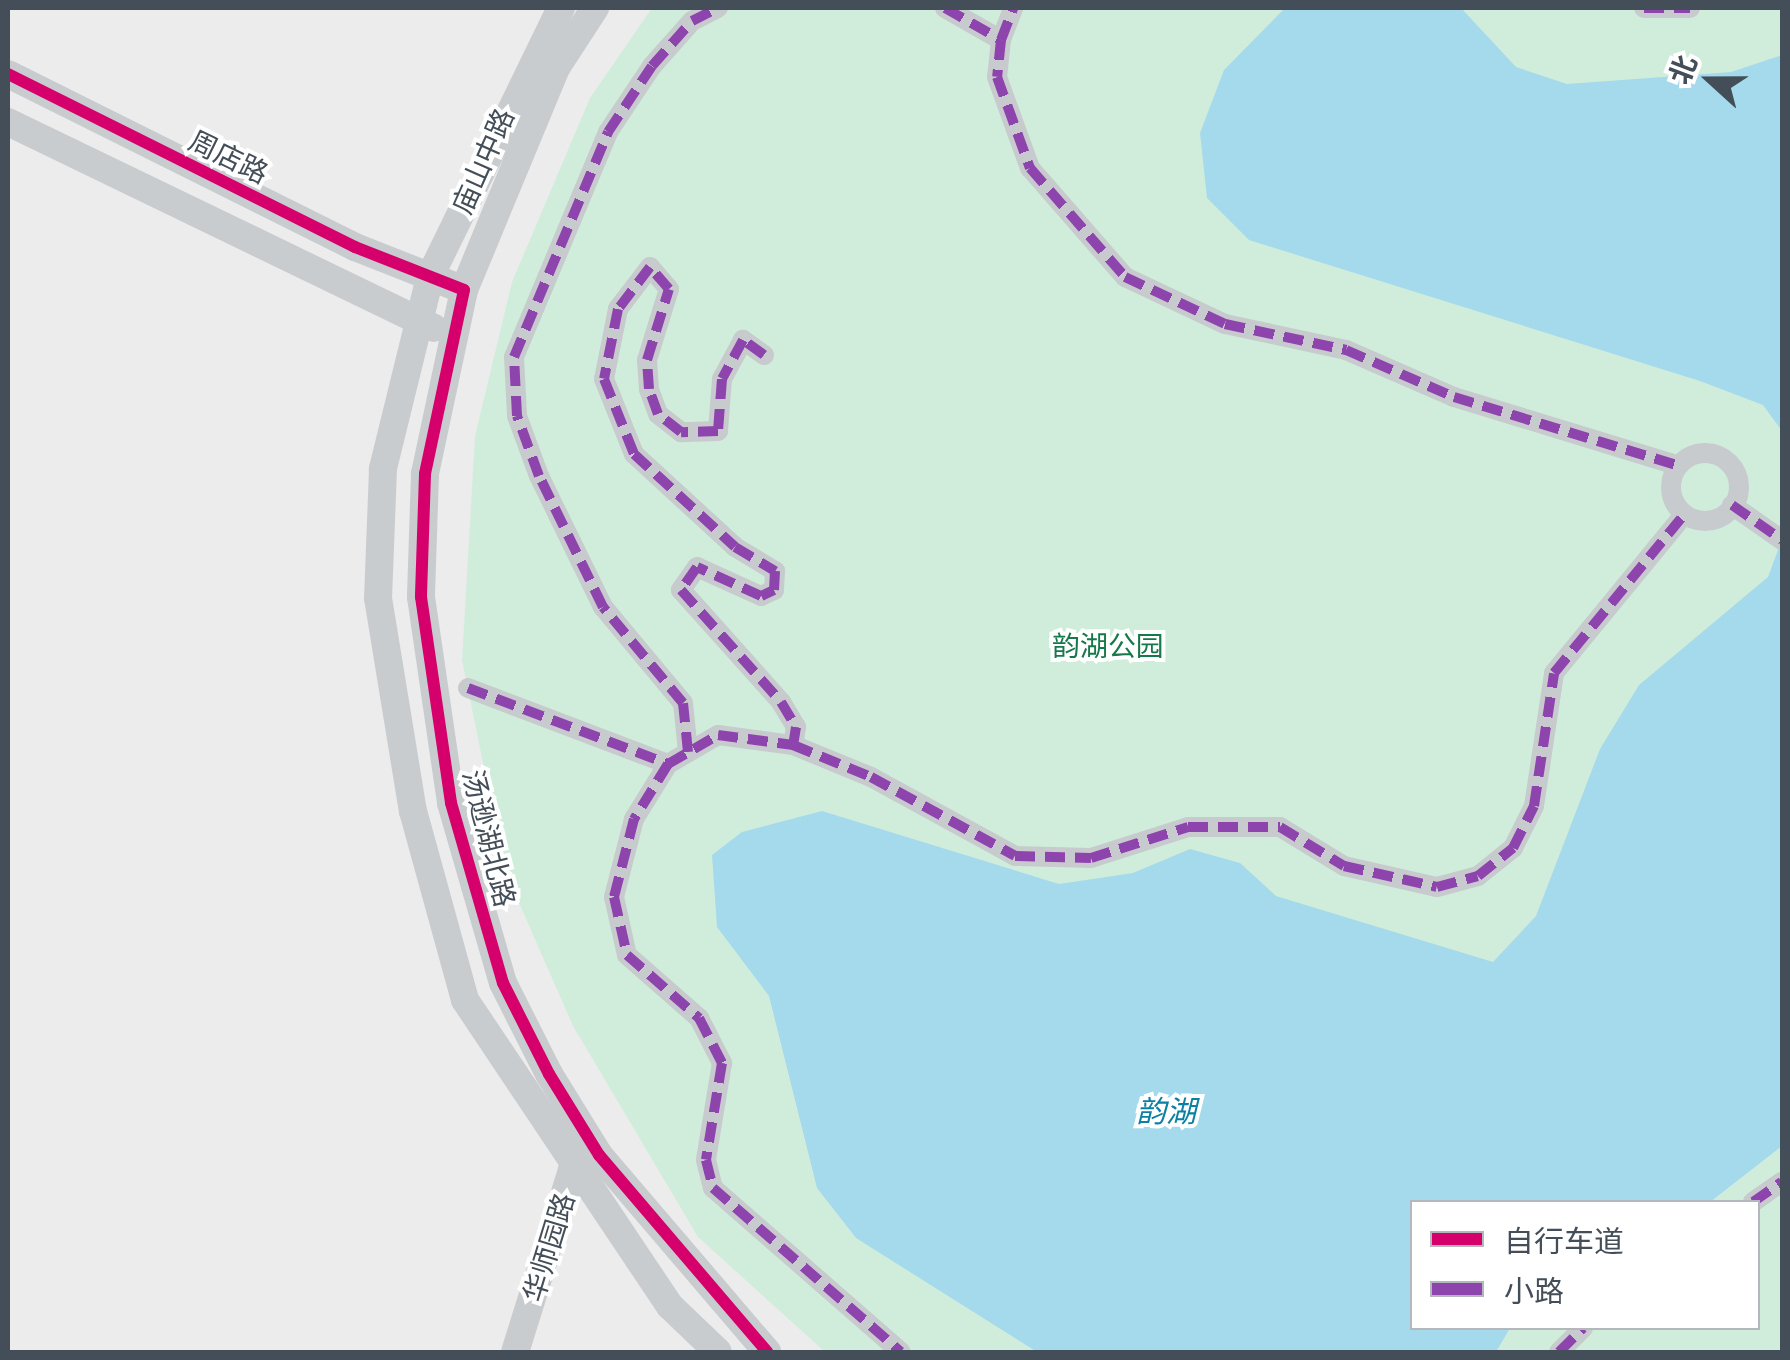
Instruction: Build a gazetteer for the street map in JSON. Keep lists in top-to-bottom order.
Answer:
{
  "streets": {
    "street": [
      "周店路",
      "庙山中路",
      "汤逊湖北路",
      "华师园路"
    ]
  },
  "crossings": [
    ["周店路", "庙山中路"],
    ["庙山中路", "汤逊湖北路"],
    ["汤逊湖北路", "华师园路"]
  ],
  "water": ["韵湖"],
  "parks": ["韵湖公园"],
  "legend": ["自行车道", "小路"],
  "north": "left"
}
